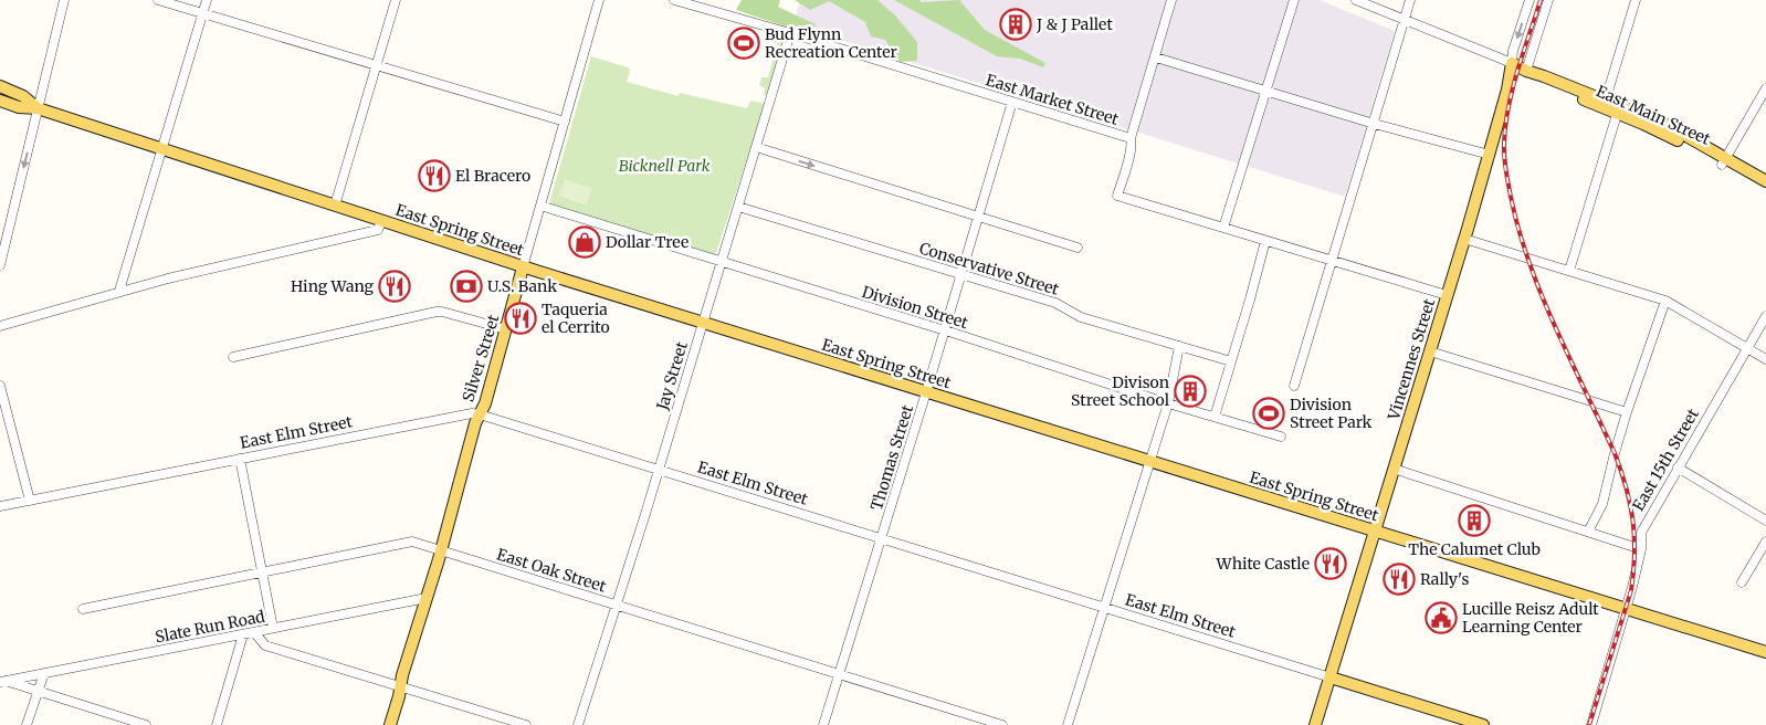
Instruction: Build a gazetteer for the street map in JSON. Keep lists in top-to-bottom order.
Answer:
{
  "streets": {
    "main road": [
      "East Main Street",
      "East Spring Street",
      "Silver Street",
      "Vincennes Street",
      "East Elm Street"
    ],
    "street": [
      "East Market Street",
      "Conservative Street",
      "Division Street",
      "Jay Street",
      "Thomas Street",
      "East 15th Street",
      "East Oak Street",
      "Slate Run Road"
    ]
  },
  "crossings": [
    ["East Market Street", "Vincennes Street"],
    ["East Market Street", "Jay Street"],
    ["East Market Street", "Thomas Street"],
    ["East Main Street", "Vincennes Street"],
    ["East Spring Street", "Silver Street"],
    ["East Spring Street", "Vincennes Street"],
    ["East Spring Street", "Jay Street"],
    ["East Spring Street", "Thomas Street"],
    ["East Spring Street", "East 15th Street"],
    ["Conservative Street", "Jay Street"],
    ["Conservative Street", "Thomas Street"],
    ["Division Street", "Silver Street"],
    ["Division Street", "Jay Street"],
    ["Division Street", "Thomas Street"],
    ["Silver Street", "East Elm Street"],
    ["Silver Street", "East Oak Street"],
    ["Silver Street", "Slate Run Road"],
    ["Vincennes Street", "East Elm Street"],
    ["Jay Street", "East Elm Street"],
    ["Jay Street", "East Oak Street"],
    ["East Elm Street", "Thomas Street"],
    ["Thomas Street", "East Oak Street"]
  ],
  "parks": ["Bicknell Park"],
  "places": {
    "building": ["J & J Pallet", "Divison Street School", "The Calumet Club"],
    "sports": ["Bud Flynn Recreation Center", "Division Street Park"],
    "restaurant": [
      "El Bracero",
      "Hing Wang",
      "Taqueria el Cerrito",
      "White Castle",
      "Rally's"
    ],
    "shop": ["Dollar Tree"],
    "bank": ["U.S. Bank"],
    "public building": ["Lucille Reisz Adult Learning Center"]
  }
}
